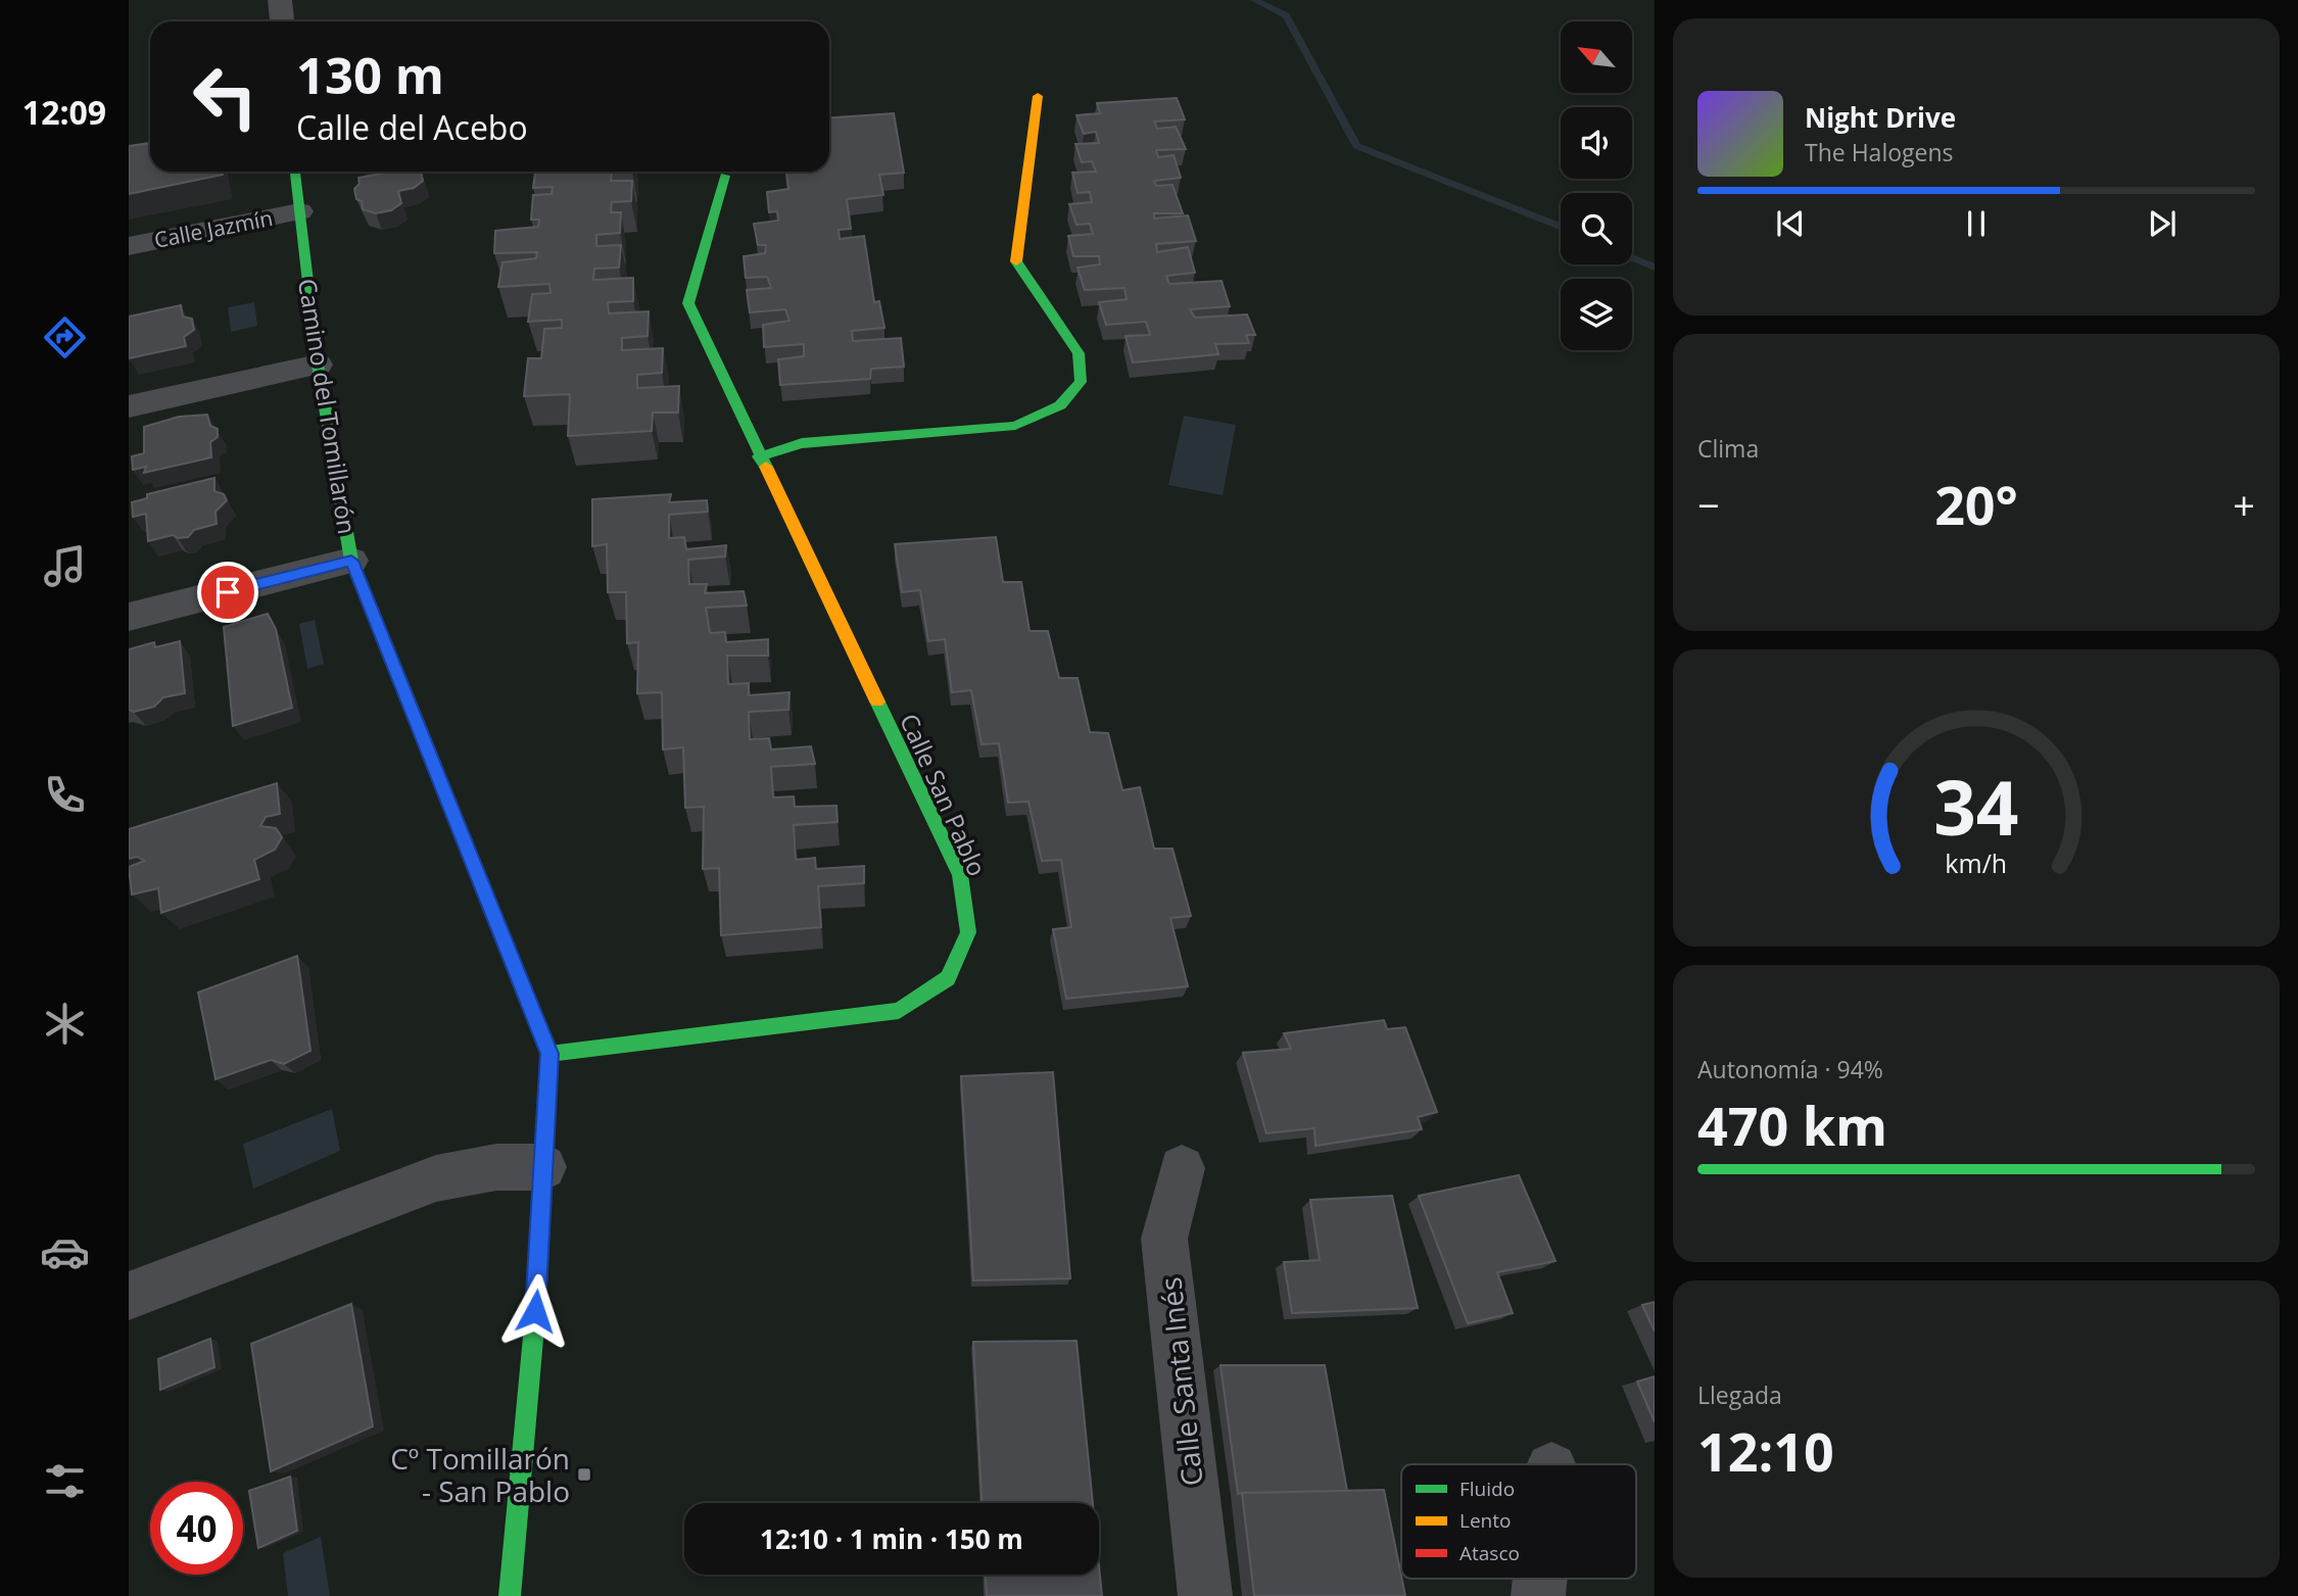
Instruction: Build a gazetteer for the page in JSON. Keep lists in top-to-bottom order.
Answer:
{
  "streets": {
    "street": [
      "Calle Jazmín",
      "Camino del Tomillarón",
      "Calle San Pablo",
      "Calle Santa Inés"
    ]
  },
  "crossings": [
    ["Calle Jazmín", "Camino del Tomillarón"],
    ["Camino del Tomillarón", "Calle San Pablo"]
  ],
  "places": {
    "transit": ["Cº Tomillarón - San Pablo"]
  },
  "legend": ["Fluido", "Lento", "Atasco"],
  "north": "top left",
  "page": {
    "tabs": "12:09",
    "turn": ["130 m", "Calle del Acebo"],
    "song": ["Night Drive", "The Halogens"],
    "tile": [
      "Clima",
      ["Autonomía · 94%", "470 km"],
      ["Llegada", "12:10"]
    ],
    "heat": ["−", "20°", "+"],
    "limit": "40",
    "trip": "12:10 · 1 min · 150 m",
    "gauge": ["34", "km/h"]
  }
}
